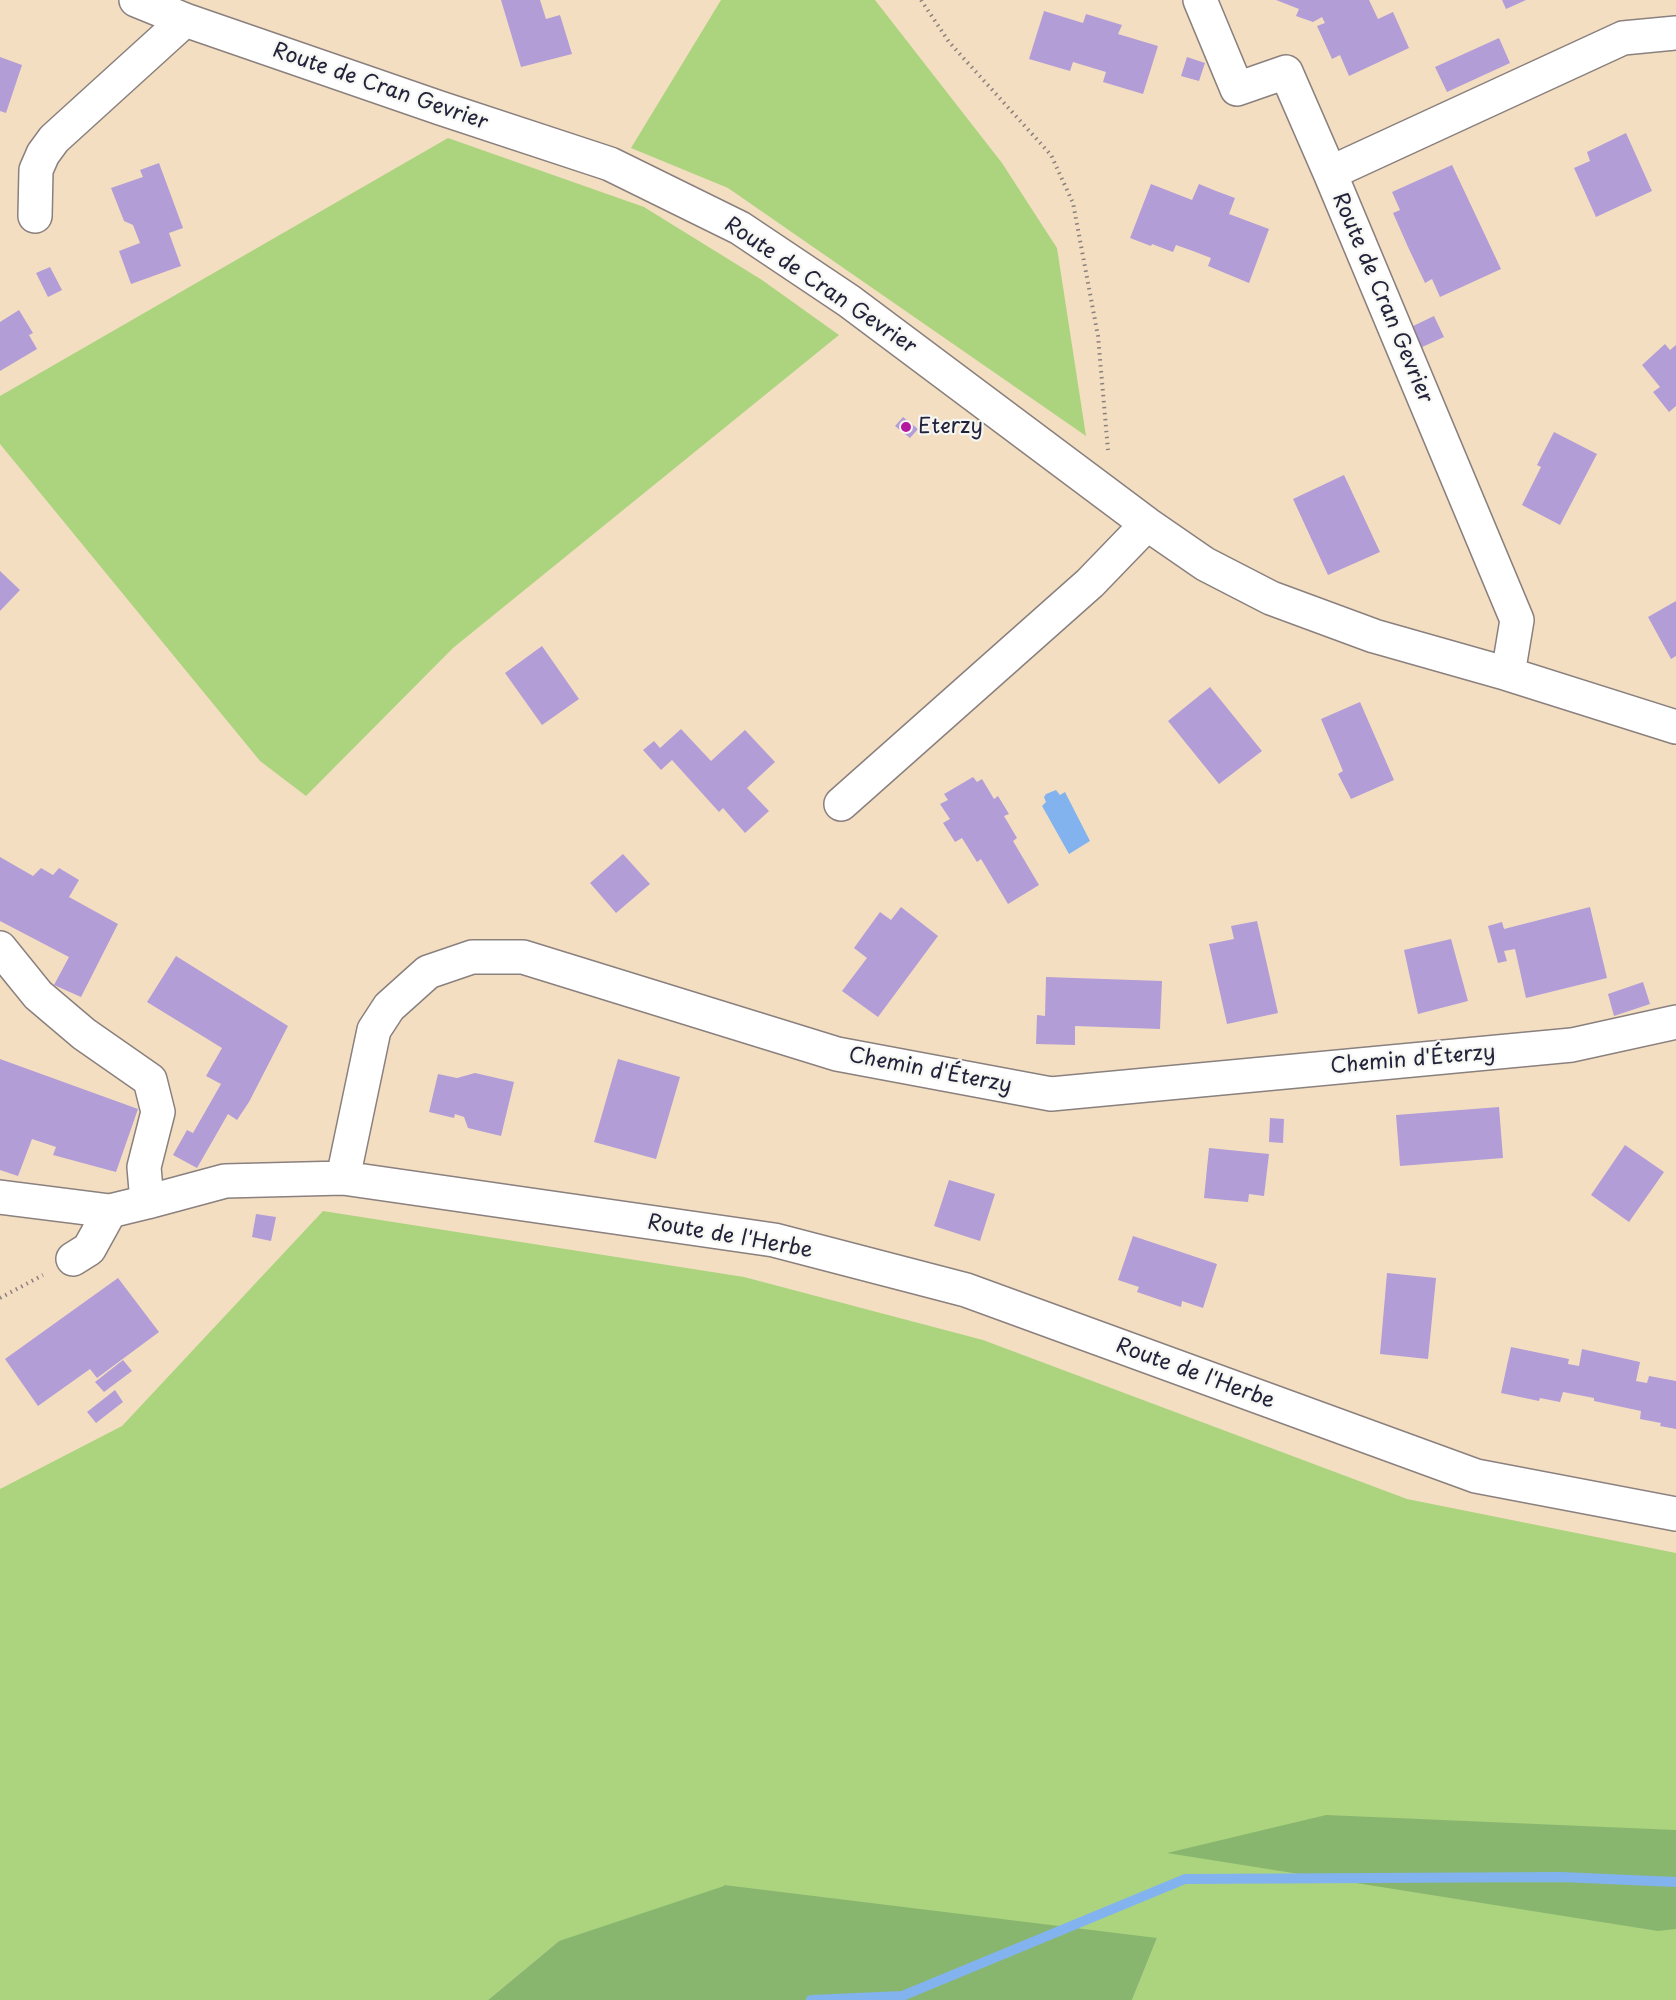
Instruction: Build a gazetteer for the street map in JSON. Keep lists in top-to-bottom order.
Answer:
{
  "streets": {
    "street": ["Route de Cran Gevrier", "Chemin d'Éterzy", "Route de l'Herbe"]
  },
  "crossings": [
    ["Chemin d'Éterzy", "Route de l'Herbe"]
  ],
  "places": ["Eterzy"]
}
